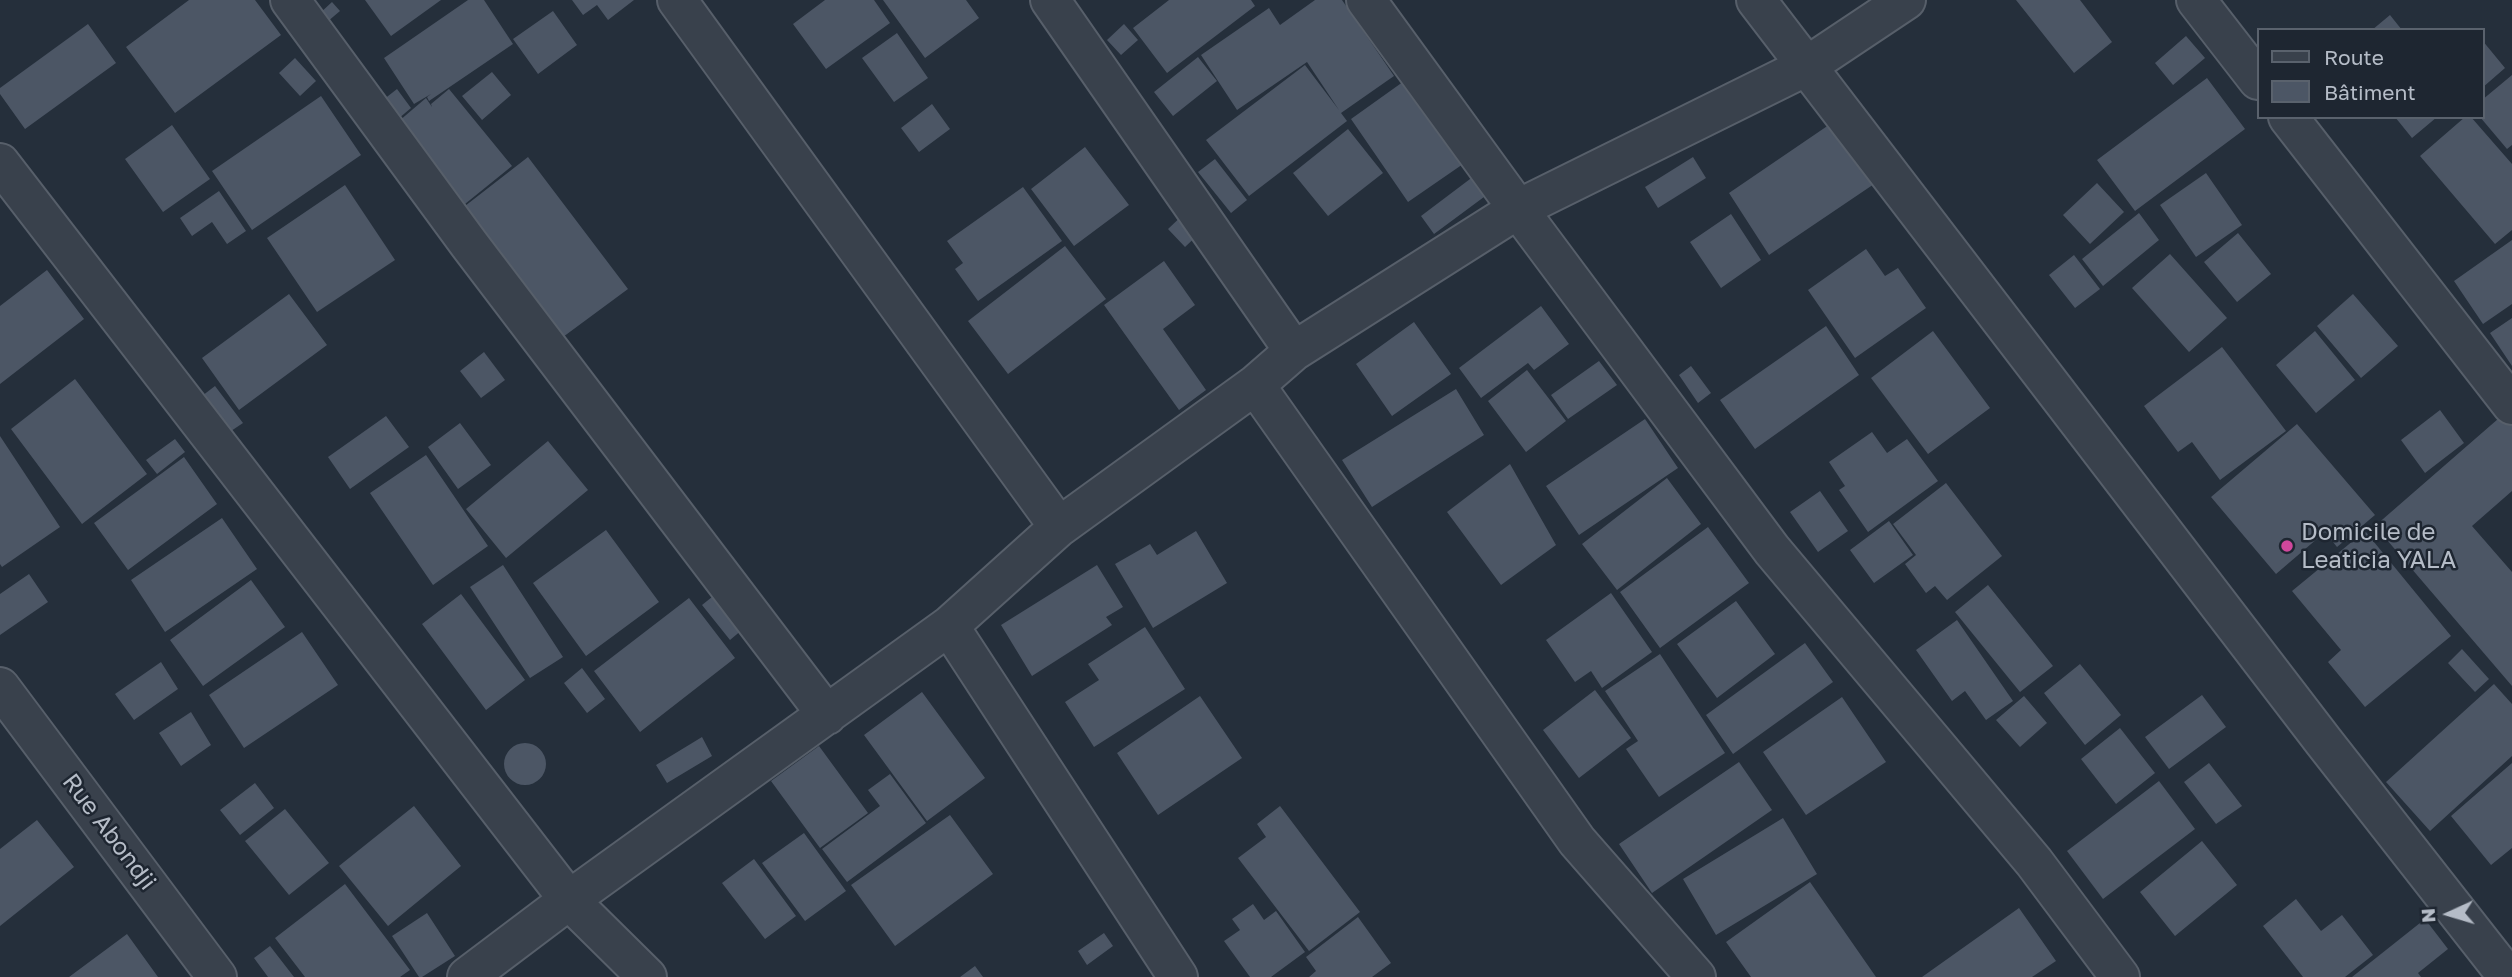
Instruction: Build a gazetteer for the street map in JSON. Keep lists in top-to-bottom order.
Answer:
{
  "streets": {
    "street": ["Rue Abondji"]
  },
  "places": ["Domicile de Leaticia YALA"],
  "legend": ["Route", "Bâtiment"],
  "north": "left"
}
